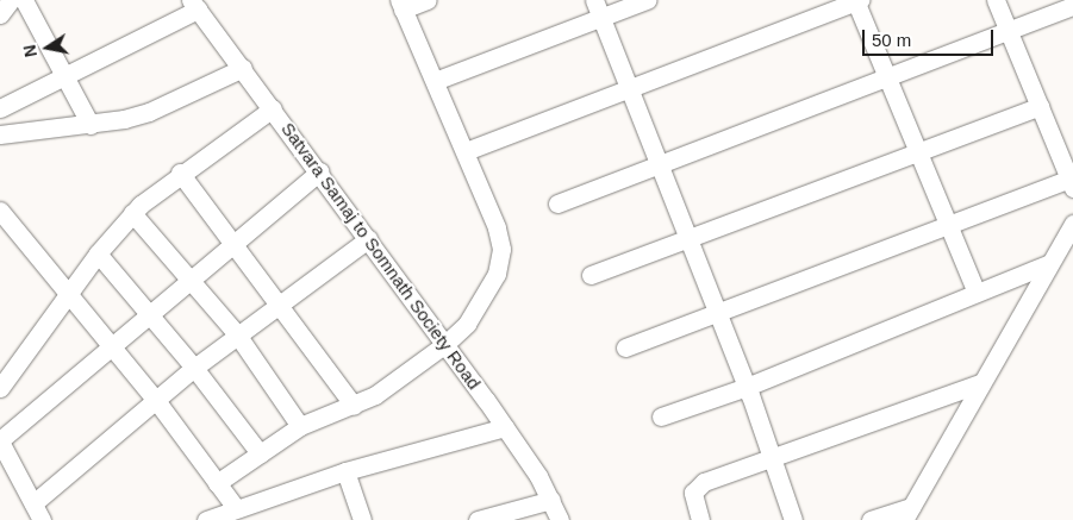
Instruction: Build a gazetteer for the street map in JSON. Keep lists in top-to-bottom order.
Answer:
{
  "streets": {
    "street": ["Satvara Samaj to Somnath Society Road"]
  },
  "scale_bar": "50 m",
  "north": "left"
}
